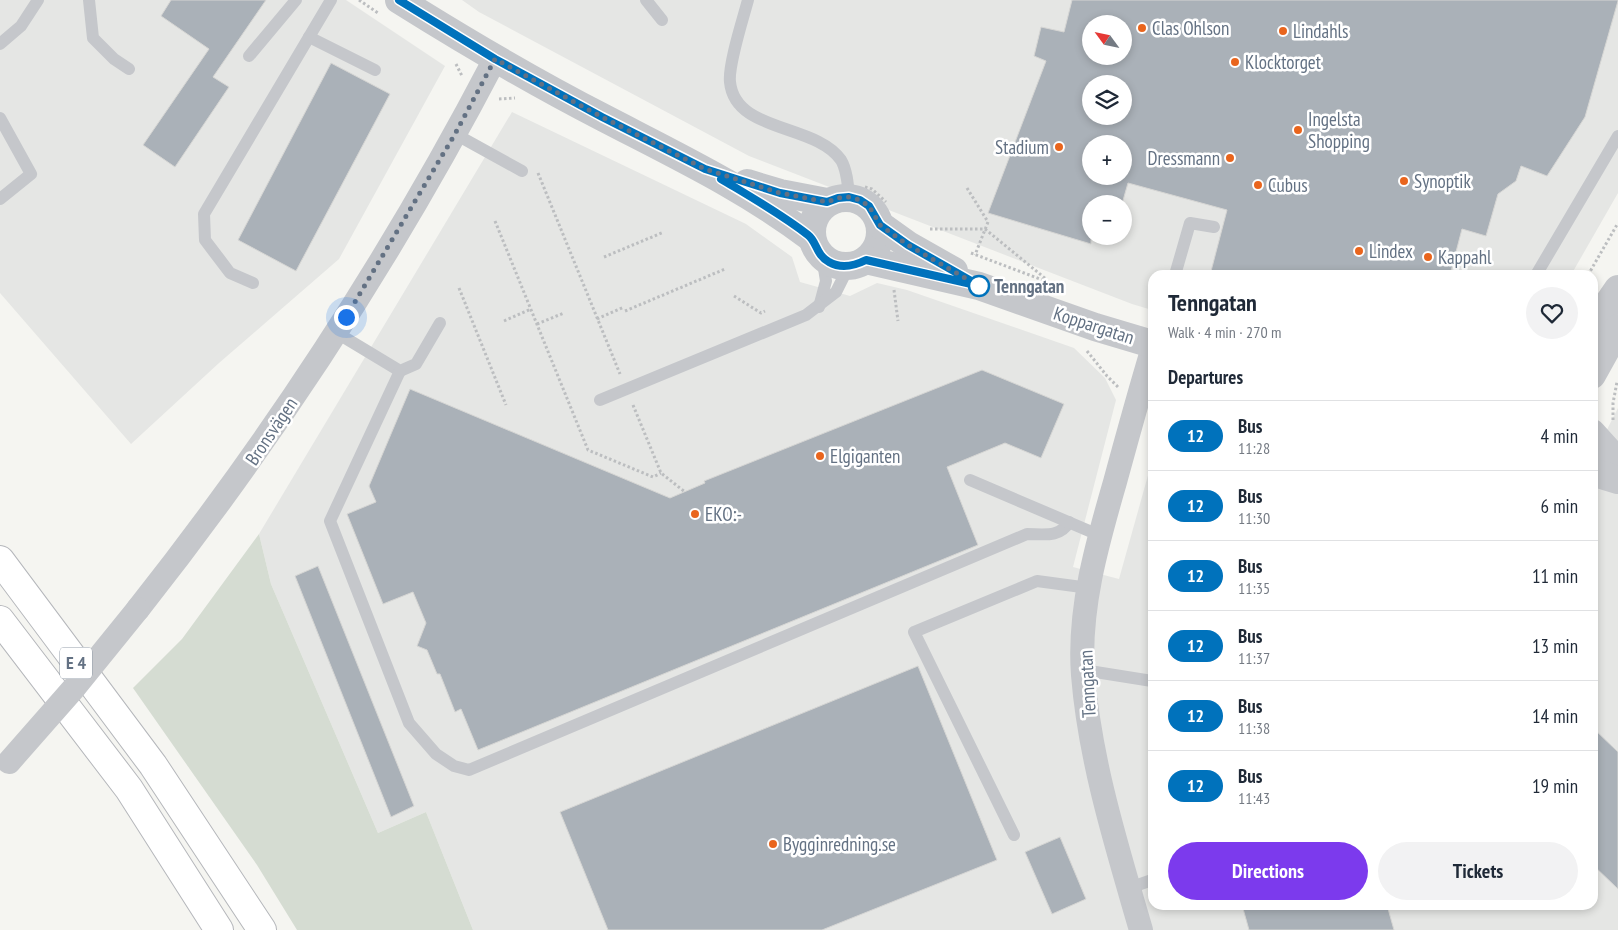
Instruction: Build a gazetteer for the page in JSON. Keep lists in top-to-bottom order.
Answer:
{
  "streets": {
    "highway": ["E 4"],
    "street": ["Koppargatan", "Bronsvägen", "Tenngatan"]
  },
  "places": [
    "Clas Ohlson",
    "Lindahls",
    "Klocktorget",
    "Ingelsta Shopping",
    "Stadium",
    "Dressmann",
    "Synoptik",
    "Cubus",
    "Lindex",
    "Kappahl",
    "Tenngatan",
    "Elgiganten",
    "EKO:-",
    "Bygginredning.se"
  ],
  "lines": ["bus line 12"],
  "north": "top left",
  "page": {
    "map_buttons": ["+", "−"],
    "heading": [
      ["Tenngatan", "Walk · 4 min · 270 m"],
      "Departures"
    ],
    "list": [
      {
        "mark": "12",
        "name": "Bus",
        "note": "11:28",
        "value": "4 min"
      },
      {
        "mark": "12",
        "name": "Bus",
        "note": "11:30",
        "value": "6 min"
      },
      {
        "mark": "12",
        "name": "Bus",
        "note": "11:35",
        "value": "11 min"
      },
      {
        "mark": "12",
        "name": "Bus",
        "note": "11:37",
        "value": "13 min"
      },
      {
        "mark": "12",
        "name": "Bus",
        "note": "11:38",
        "value": "14 min"
      },
      {
        "mark": "12",
        "name": "Bus",
        "note": "11:43",
        "value": "19 min"
      }
    ],
    "buttons": ["Directions", "Tickets"]
  }
}
